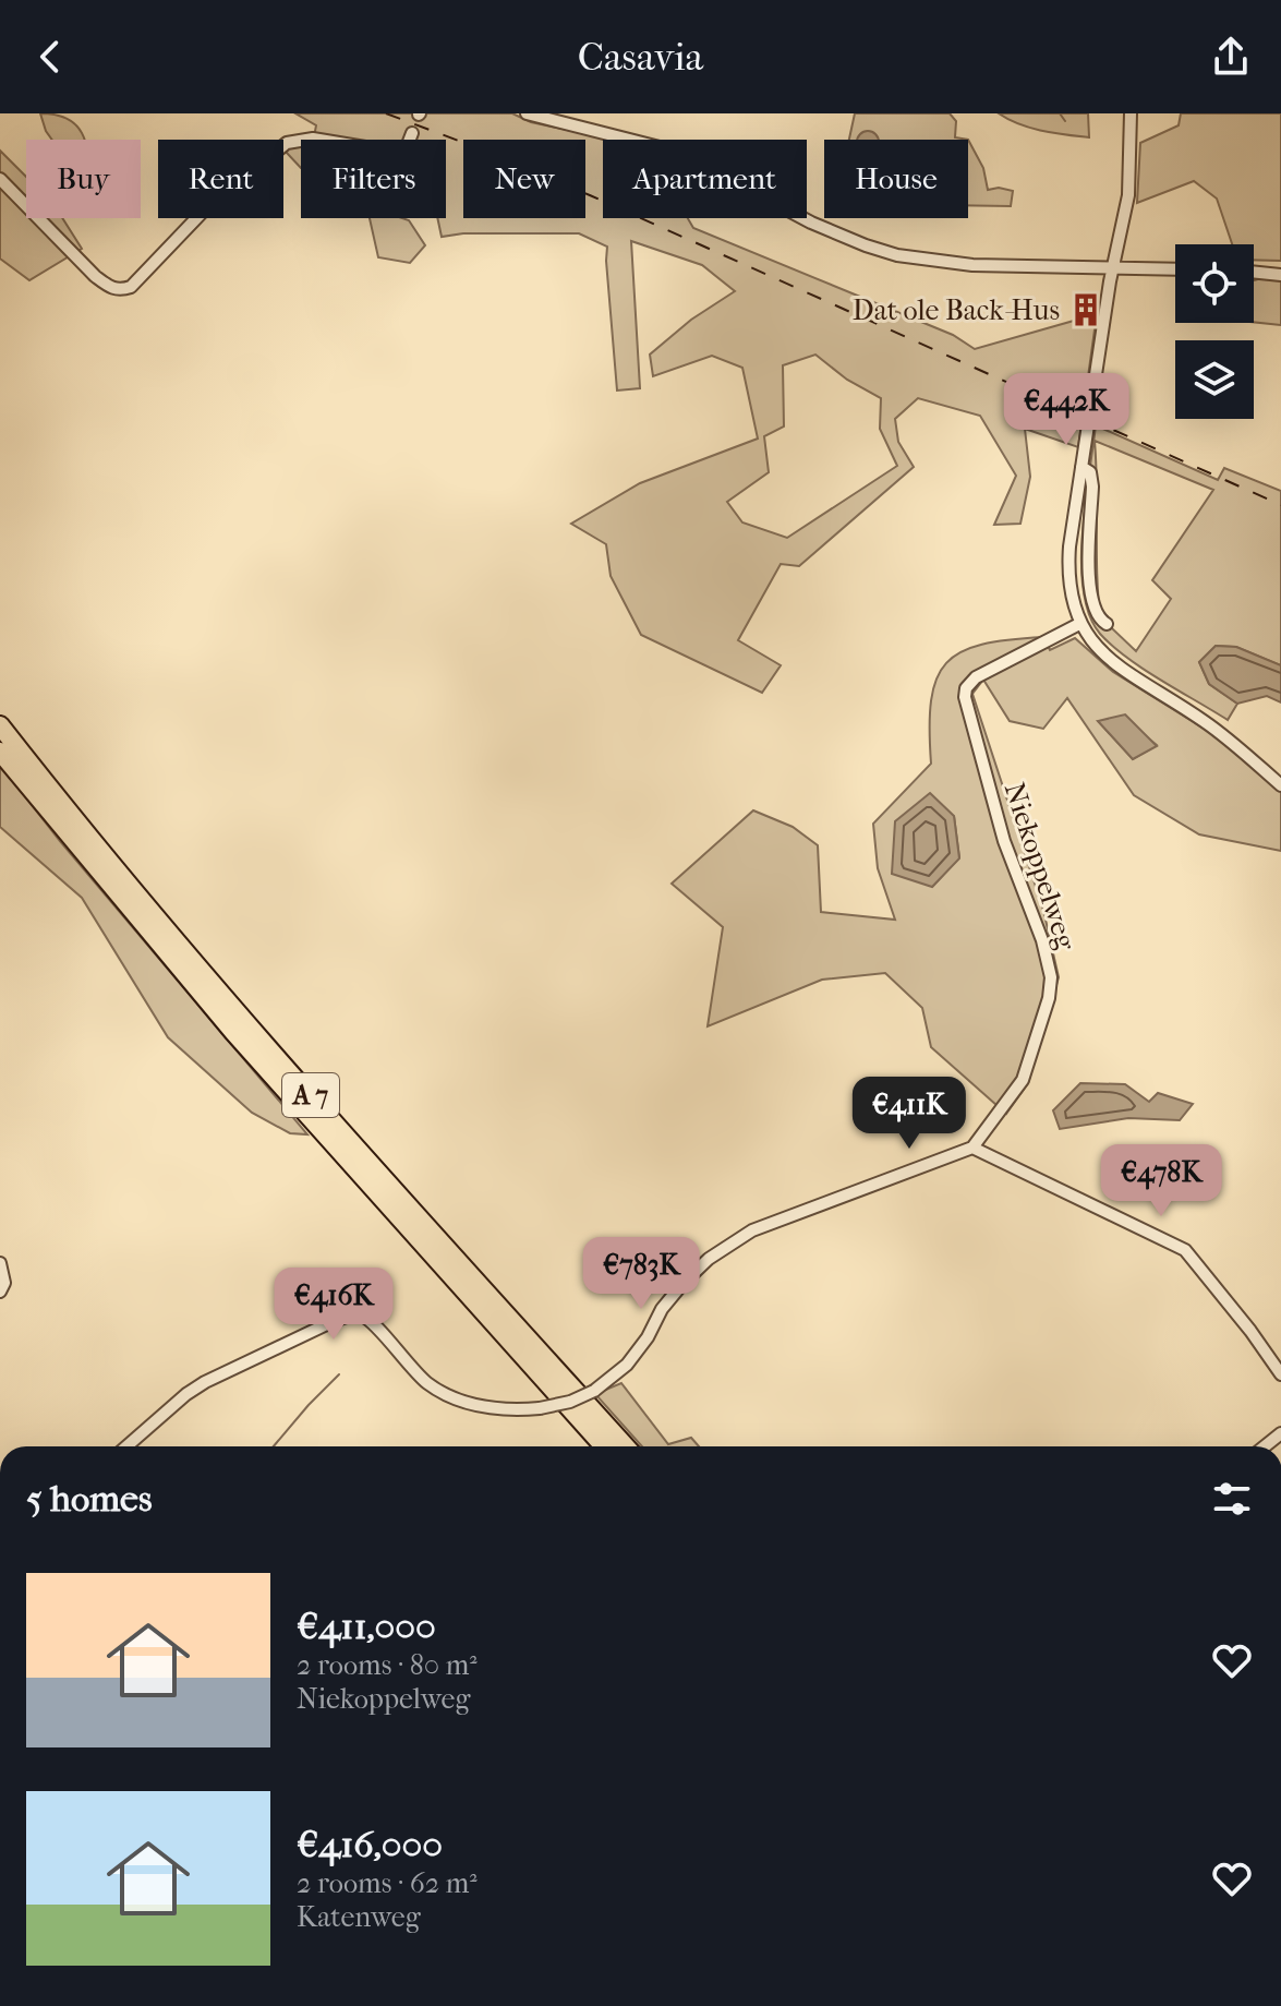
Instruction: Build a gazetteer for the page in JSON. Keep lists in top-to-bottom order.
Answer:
{
  "streets": {
    "highway": ["A 7"],
    "street": ["Niekoppelweg"]
  },
  "places": {
    "building": ["Dat ole Back-Hus"]
  },
  "page": {
    "header": "Casavia",
    "chip": [
      "Buy",
      "Rent",
      "Filters",
      "New",
      "Apartment",
      "House"
    ],
    "price": [
      "€442K",
      "€411K",
      "€478K",
      "€783K",
      "€416K"
    ],
    "heading": "5 homes",
    "list": [
      {
        "name": "€411,000",
        "note": "2 rooms · 80 m² · Niekoppelweg"
      },
      {
        "name": "€416,000",
        "note": "2 rooms · 62 m² · Katenweg"
      }
    ]
  }
}
